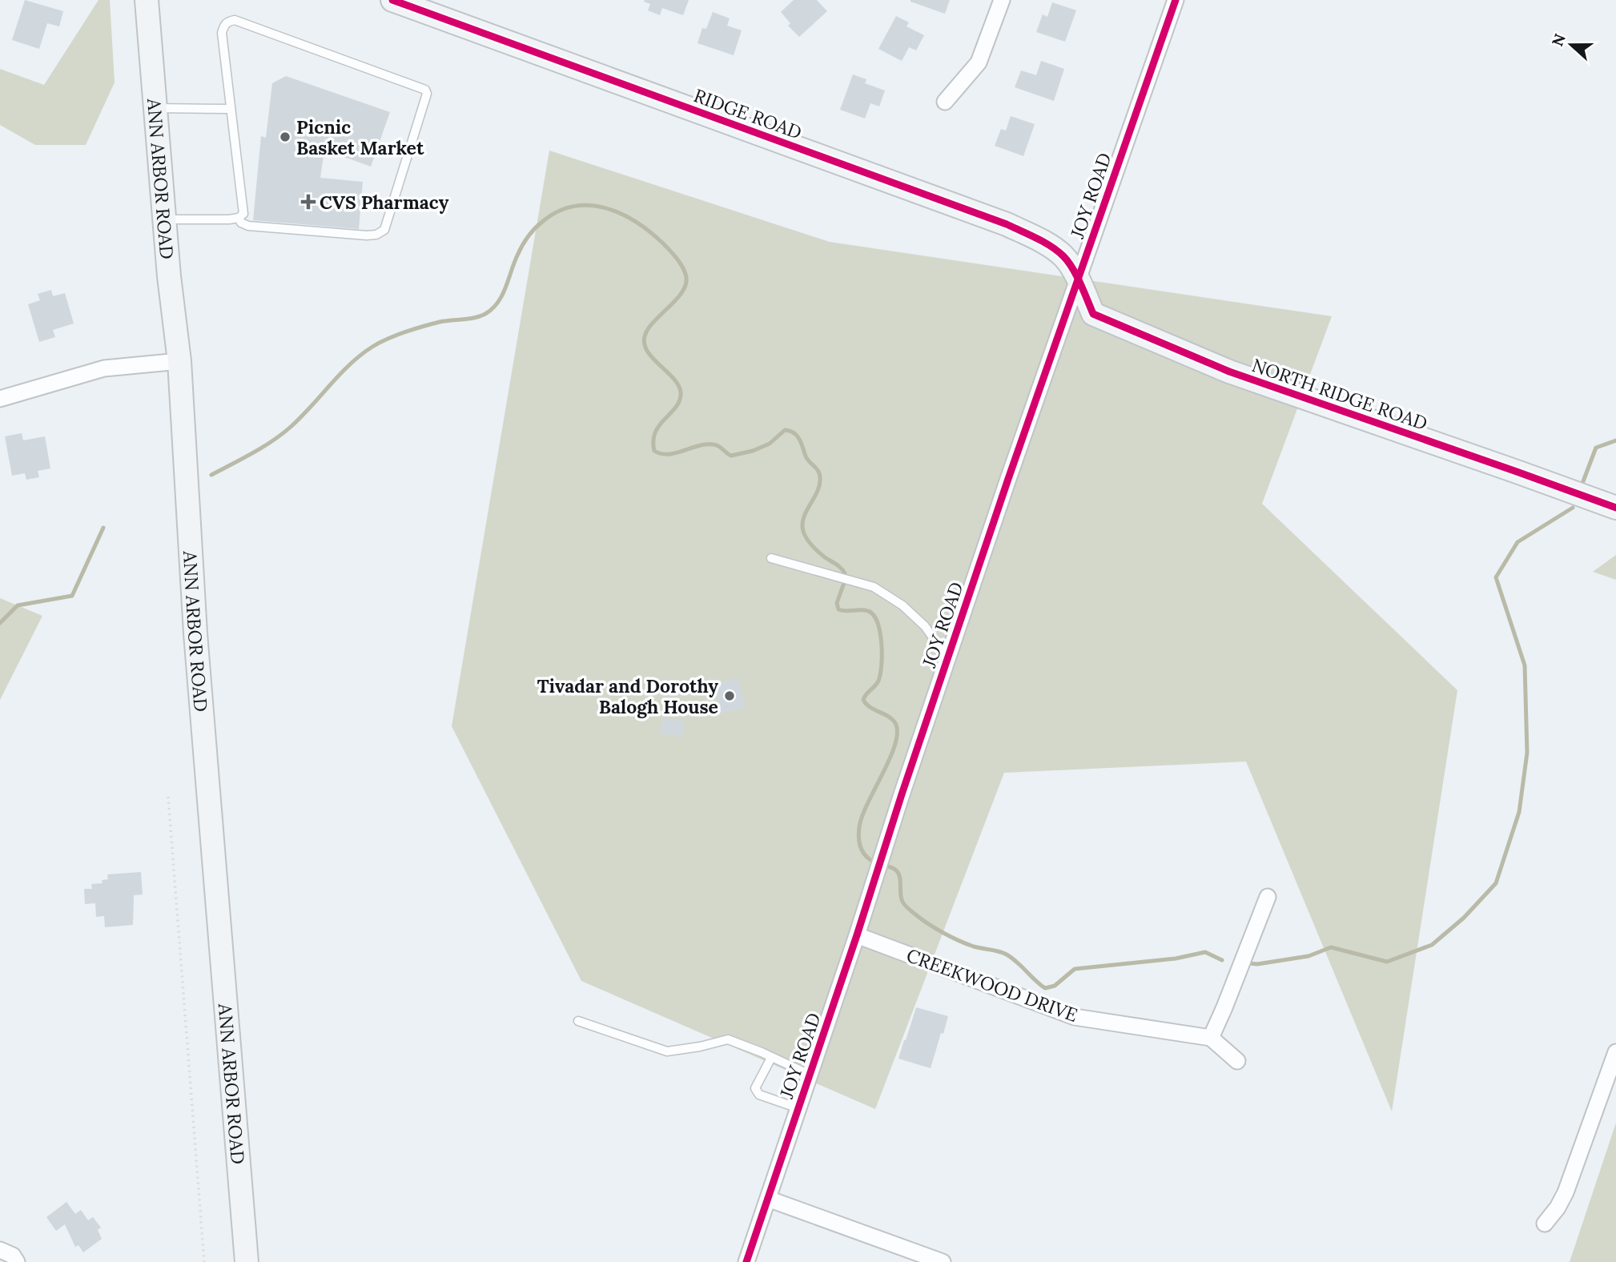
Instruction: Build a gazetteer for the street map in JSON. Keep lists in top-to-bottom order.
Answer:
{
  "streets": {
    "street": [
      "RIDGE ROAD",
      "ANN ARBOR ROAD",
      "JOY ROAD",
      "NORTH RIDGE ROAD",
      "CREEKWOOD DRIVE"
    ]
  },
  "crossings": [
    ["RIDGE ROAD", "JOY ROAD"],
    ["RIDGE ROAD", "NORTH RIDGE ROAD"],
    ["JOY ROAD", "NORTH RIDGE ROAD"],
    ["JOY ROAD", "CREEKWOOD DRIVE"]
  ],
  "places": {
    "other": ["Picnic Basket Market", "Tivadar and Dorothy Balogh House"],
    "health": ["CVS Pharmacy"]
  },
  "north": "left"
}
